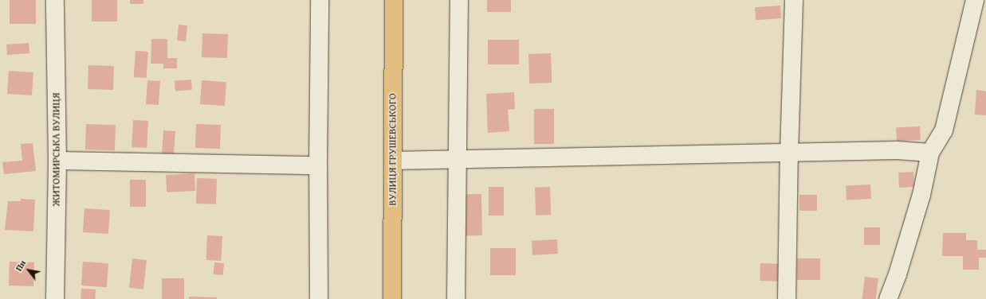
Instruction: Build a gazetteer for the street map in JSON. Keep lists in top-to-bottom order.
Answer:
{
  "streets": {
    "highway": ["ВУЛИЦЯ ГРУШЕВСЬКОГО"],
    "street": ["ЖИТОМИРСЬКА ВУЛИЦЯ"]
  },
  "north": "top left"
}
